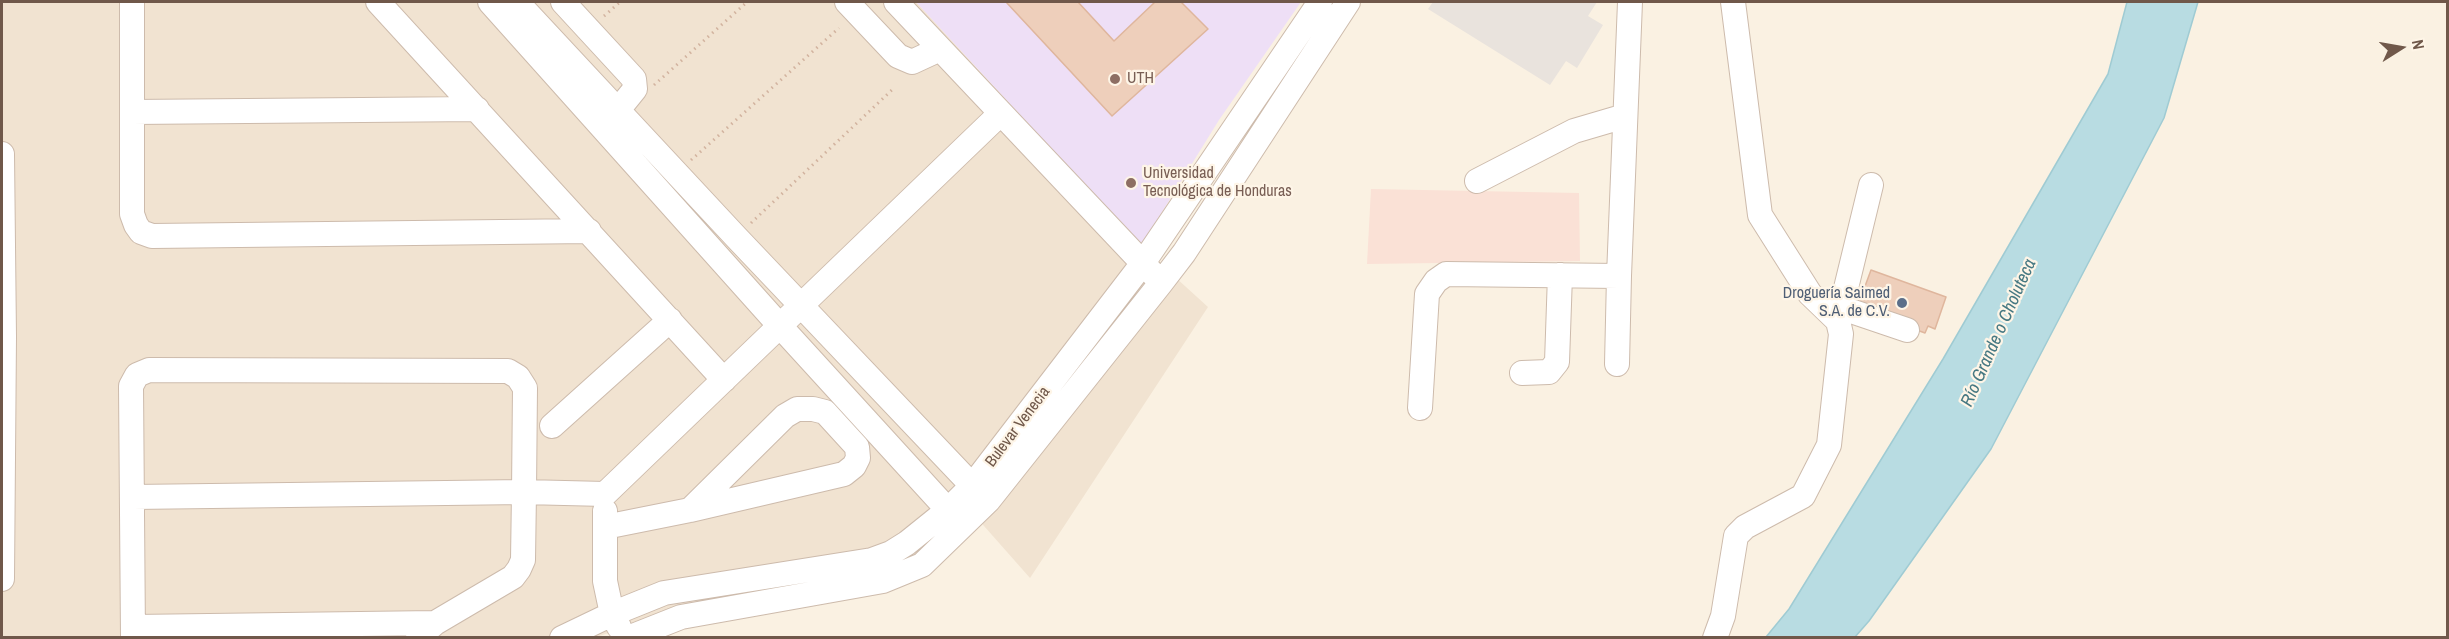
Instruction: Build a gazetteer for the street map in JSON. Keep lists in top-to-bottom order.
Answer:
{
  "streets": {
    "street": ["Bulevar Venecia"]
  },
  "water": ["Río Grande o Choluteca"],
  "places": ["UTH", "Universidad Tecnológica de Honduras", "Droguería Saimed S.A. de C.V."],
  "north": "right"
}
